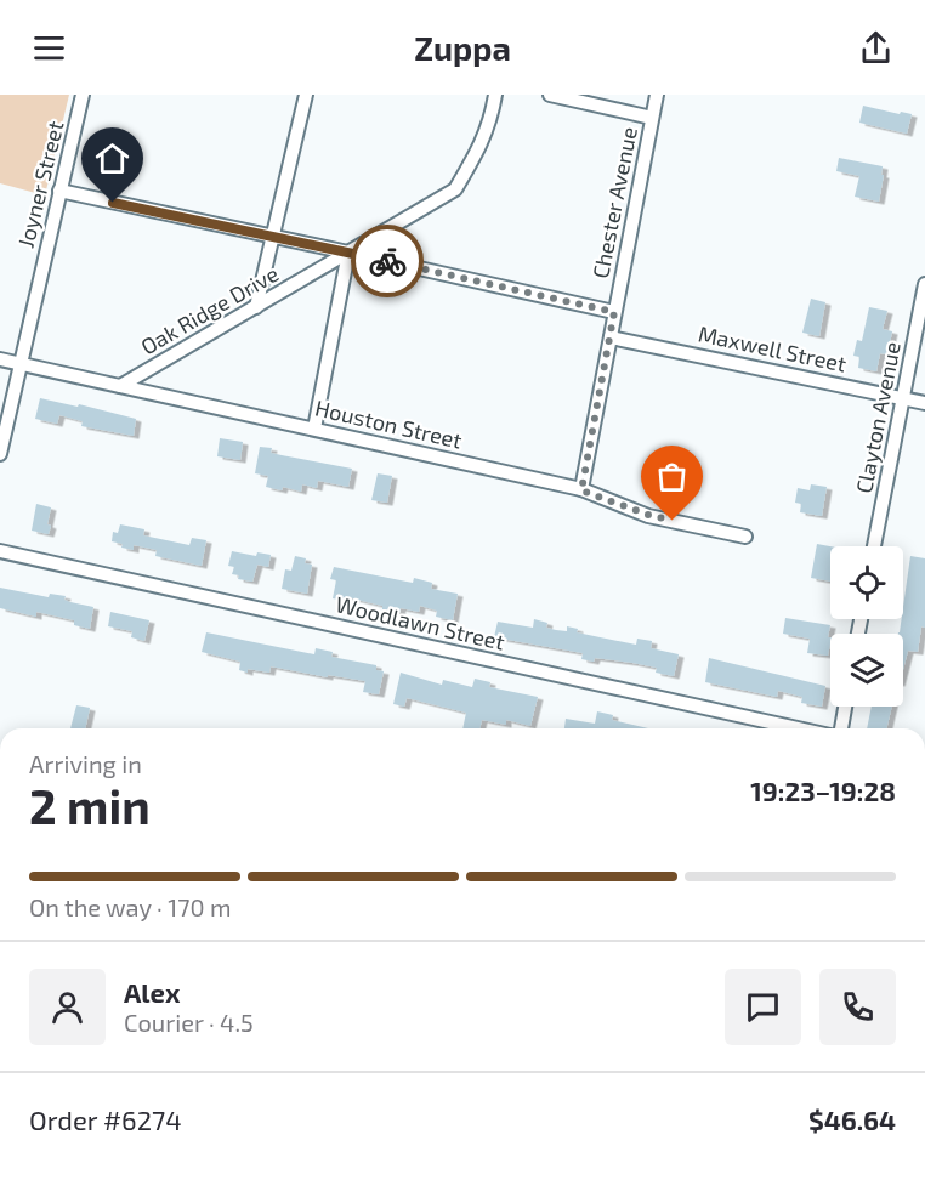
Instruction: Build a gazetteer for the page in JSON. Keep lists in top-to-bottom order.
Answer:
{
  "streets": {
    "street": [
      "Joyner Street",
      "Chester Avenue",
      "Oak Ridge Drive",
      "Maxwell Street",
      "Clayton Avenue",
      "Houston Street",
      "Woodlawn Street"
    ]
  },
  "crossings": [
    ["Joyner Street", "Houston Street"],
    ["Chester Avenue", "Maxwell Street"],
    ["Chester Avenue", "Houston Street"],
    ["Oak Ridge Drive", "Houston Street"],
    ["Maxwell Street", "Clayton Avenue"]
  ],
  "page": {
    "header": "Zuppa",
    "heading": ["2 min", "Arriving in", "19:23–19:28"],
    "panel": [
      "Alex",
      "Courier · 4.5",
      "Order #6274",
      "$46.64"
    ],
    "bar": "On the way · 170 m"
  }
}
